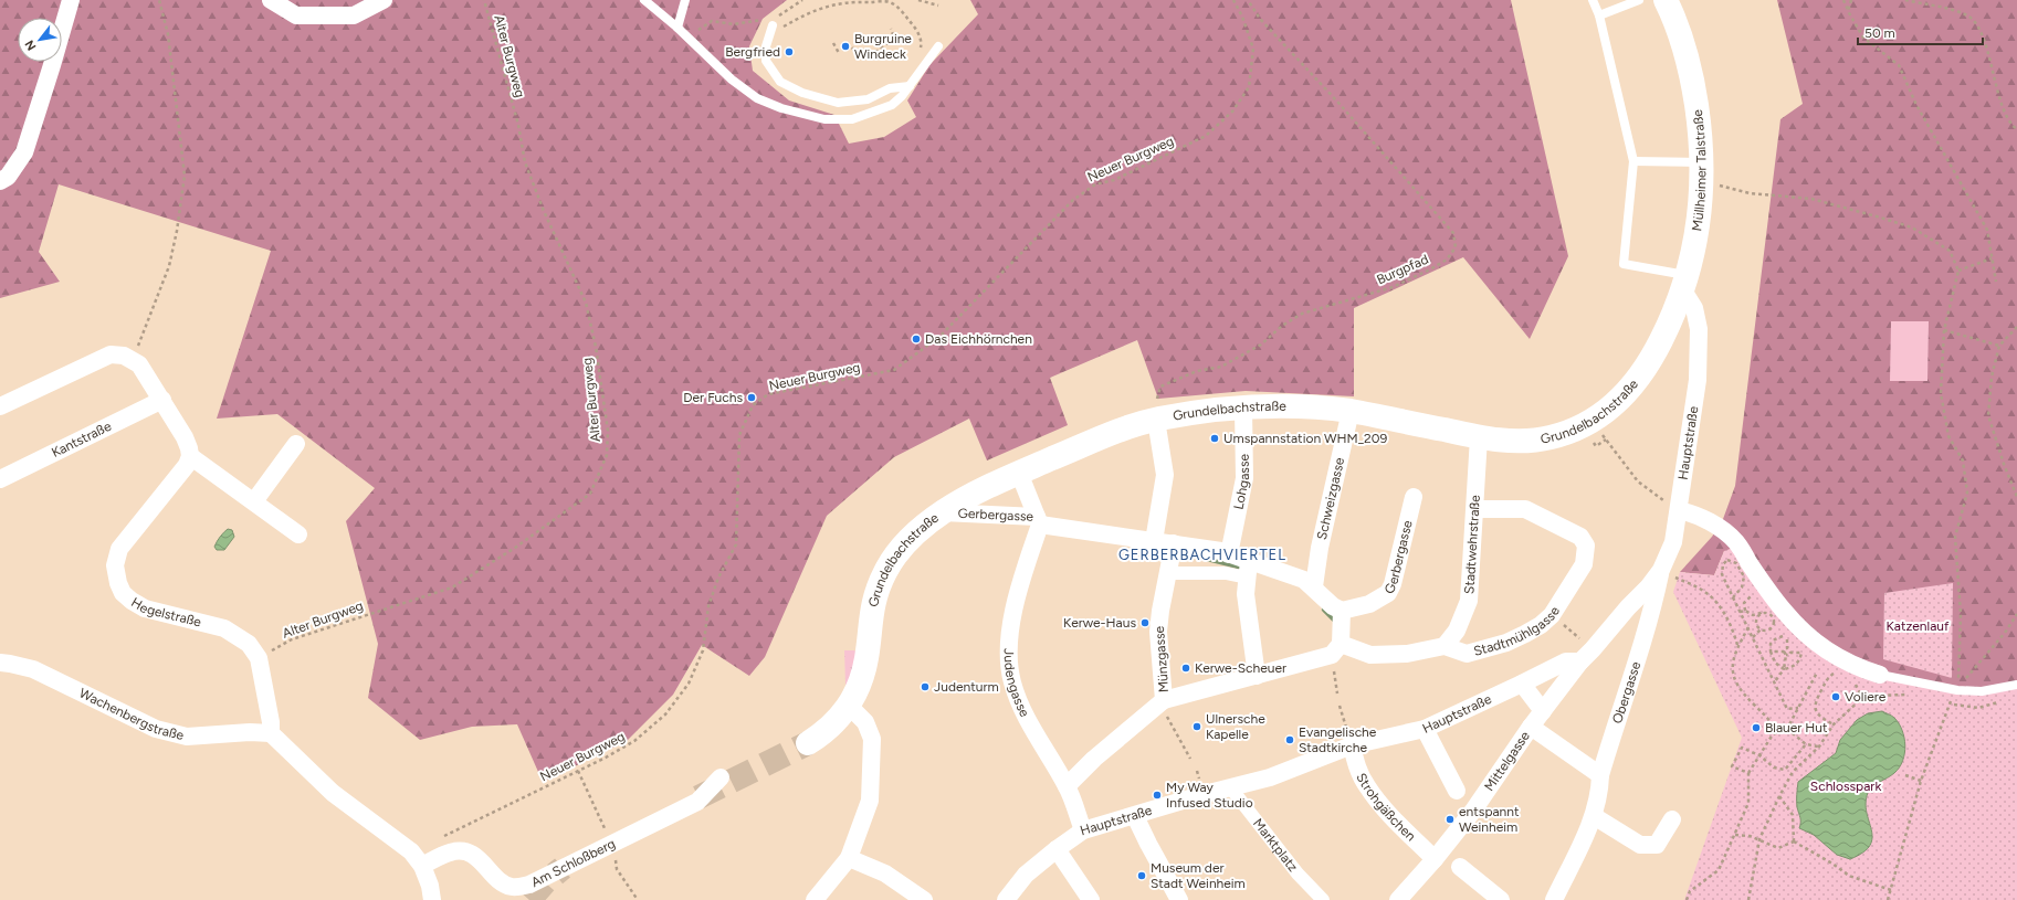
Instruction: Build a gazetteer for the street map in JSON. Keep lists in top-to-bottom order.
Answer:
{
  "streets": {
    "main road": ["Müllheimer Talstraße", "Grundelbachstraße"],
    "street": [
      "Kantstraße",
      "Hauptstraße",
      "Lohgasse",
      "Schweizgasse",
      "Gerbergasse",
      "Stadtwehrstraße",
      "Hegelstraße",
      "Stadtmühlgasse",
      "Münzgasse",
      "Judengasse",
      "Obergasse",
      "Wachenbergstraße",
      "Mittelgasse",
      "Strohgäßchen",
      "Marktplatz",
      "Am Schloßberg"
    ],
    "path": ["Alter Burgweg", "Neuer Burgweg", "Burgpfad"]
  },
  "crossings": [
    ["Alter Burgweg", "Hegelstraße"],
    ["Müllheimer Talstraße", "Grundelbachstraße"],
    ["Müllheimer Talstraße", "Hauptstraße"],
    ["Burgpfad", "Grundelbachstraße"],
    ["Grundelbachstraße", "Hauptstraße"],
    ["Grundelbachstraße", "Lohgasse"],
    ["Grundelbachstraße", "Schweizgasse"],
    ["Grundelbachstraße", "Gerbergasse"],
    ["Grundelbachstraße", "Stadtwehrstraße"],
    ["Hauptstraße", "Judengasse"],
    ["Hauptstraße", "Obergasse"],
    ["Hauptstraße", "Mittelgasse"],
    ["Hauptstraße", "Strohgäßchen"],
    ["Hauptstraße", "Marktplatz"],
    ["Lohgasse", "Gerbergasse"],
    ["Schweizgasse", "Gerbergasse"],
    ["Gerbergasse", "Münzgasse"],
    ["Gerbergasse", "Judengasse"],
    ["Stadtwehrstraße", "Stadtmühlgasse"],
    ["Münzgasse", "Judengasse"],
    ["Mittelgasse", "Strohgäßchen"]
  ],
  "districts": ["GERBERBACHVIERTEL"],
  "parks": ["Katzenlauf", "Schlosspark"],
  "places": [
    "Burgruine Windeck",
    "Bergfried",
    "Das Eichhörnchen",
    "Der Fuchs",
    "Umspannstation WHM_209",
    "Kerwe-Haus",
    "Kerwe-Scheuer",
    "Judenturm",
    "Voliere",
    "Ulnersche Kapelle",
    "Blauer Hut",
    "Evangelische Stadtkirche",
    "My Way Infused Studio",
    "entspannt Weinheim",
    "Museum der Stadt Weinheim"
  ],
  "scale_bar": "50 m",
  "north": "bottom left"
}
